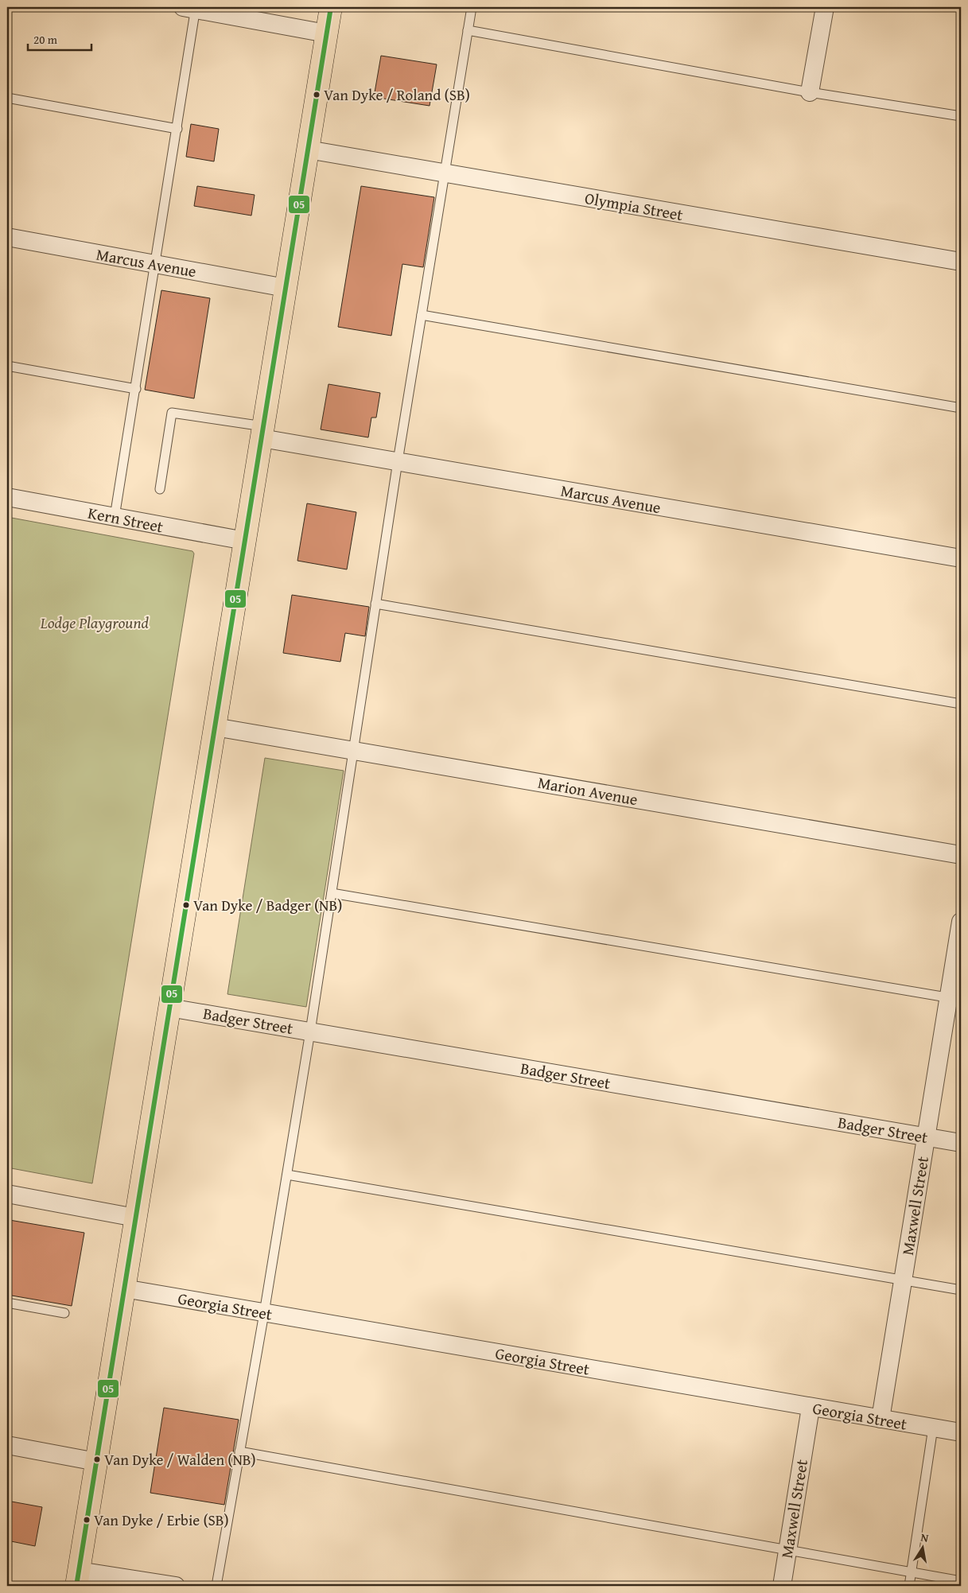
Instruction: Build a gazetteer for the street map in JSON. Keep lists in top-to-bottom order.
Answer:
{
  "streets": {
    "street": [
      "Olympia Street",
      "Marcus Avenue",
      "Kern Street",
      "Marion Avenue",
      "Badger Street",
      "Maxwell Street",
      "Georgia Street"
    ]
  },
  "crossings": [
    ["Badger Street", "Maxwell Street"],
    ["Maxwell Street", "Georgia Street"]
  ],
  "parks": ["Lodge Playground"],
  "places": [
    "Van Dyke / Roland (SB)",
    "Van Dyke / Badger (NB)",
    "Van Dyke / Walden (NB)",
    "Van Dyke / Erbie (SB)"
  ],
  "lines": ["transit line 05"],
  "scale_bar": "20 m",
  "north": "top"
}
